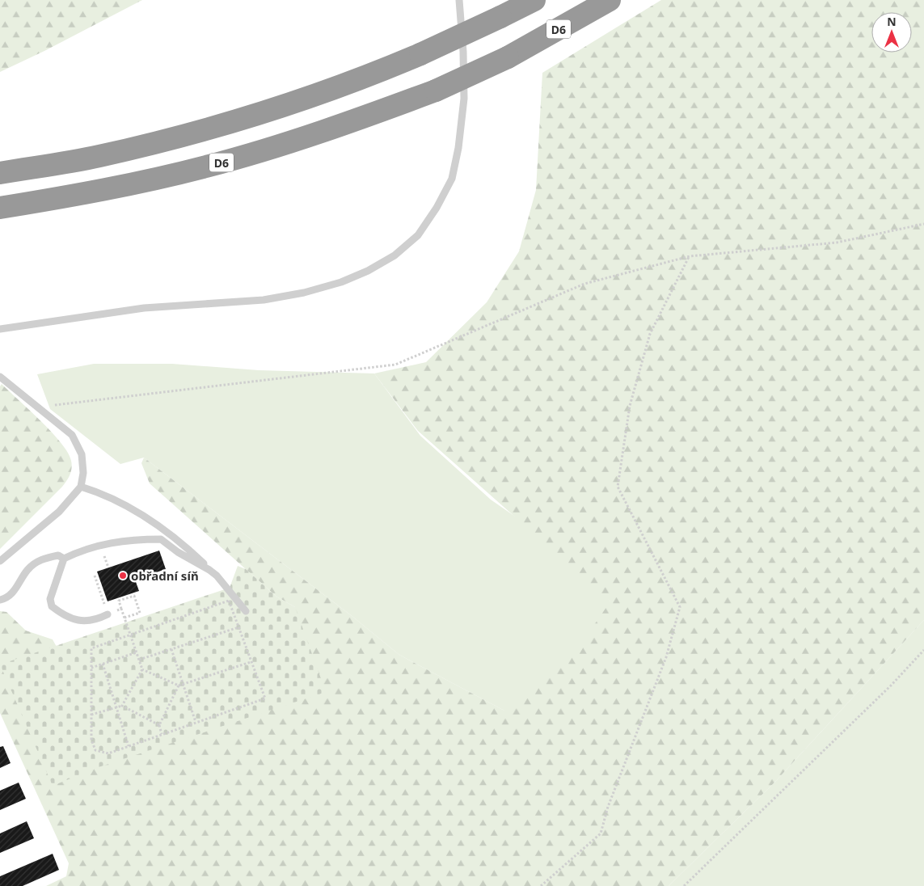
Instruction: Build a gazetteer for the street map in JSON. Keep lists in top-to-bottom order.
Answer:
{
  "streets": {
    "highway": ["D6"]
  },
  "places": ["obřadní síň"],
  "north": "top"
}
